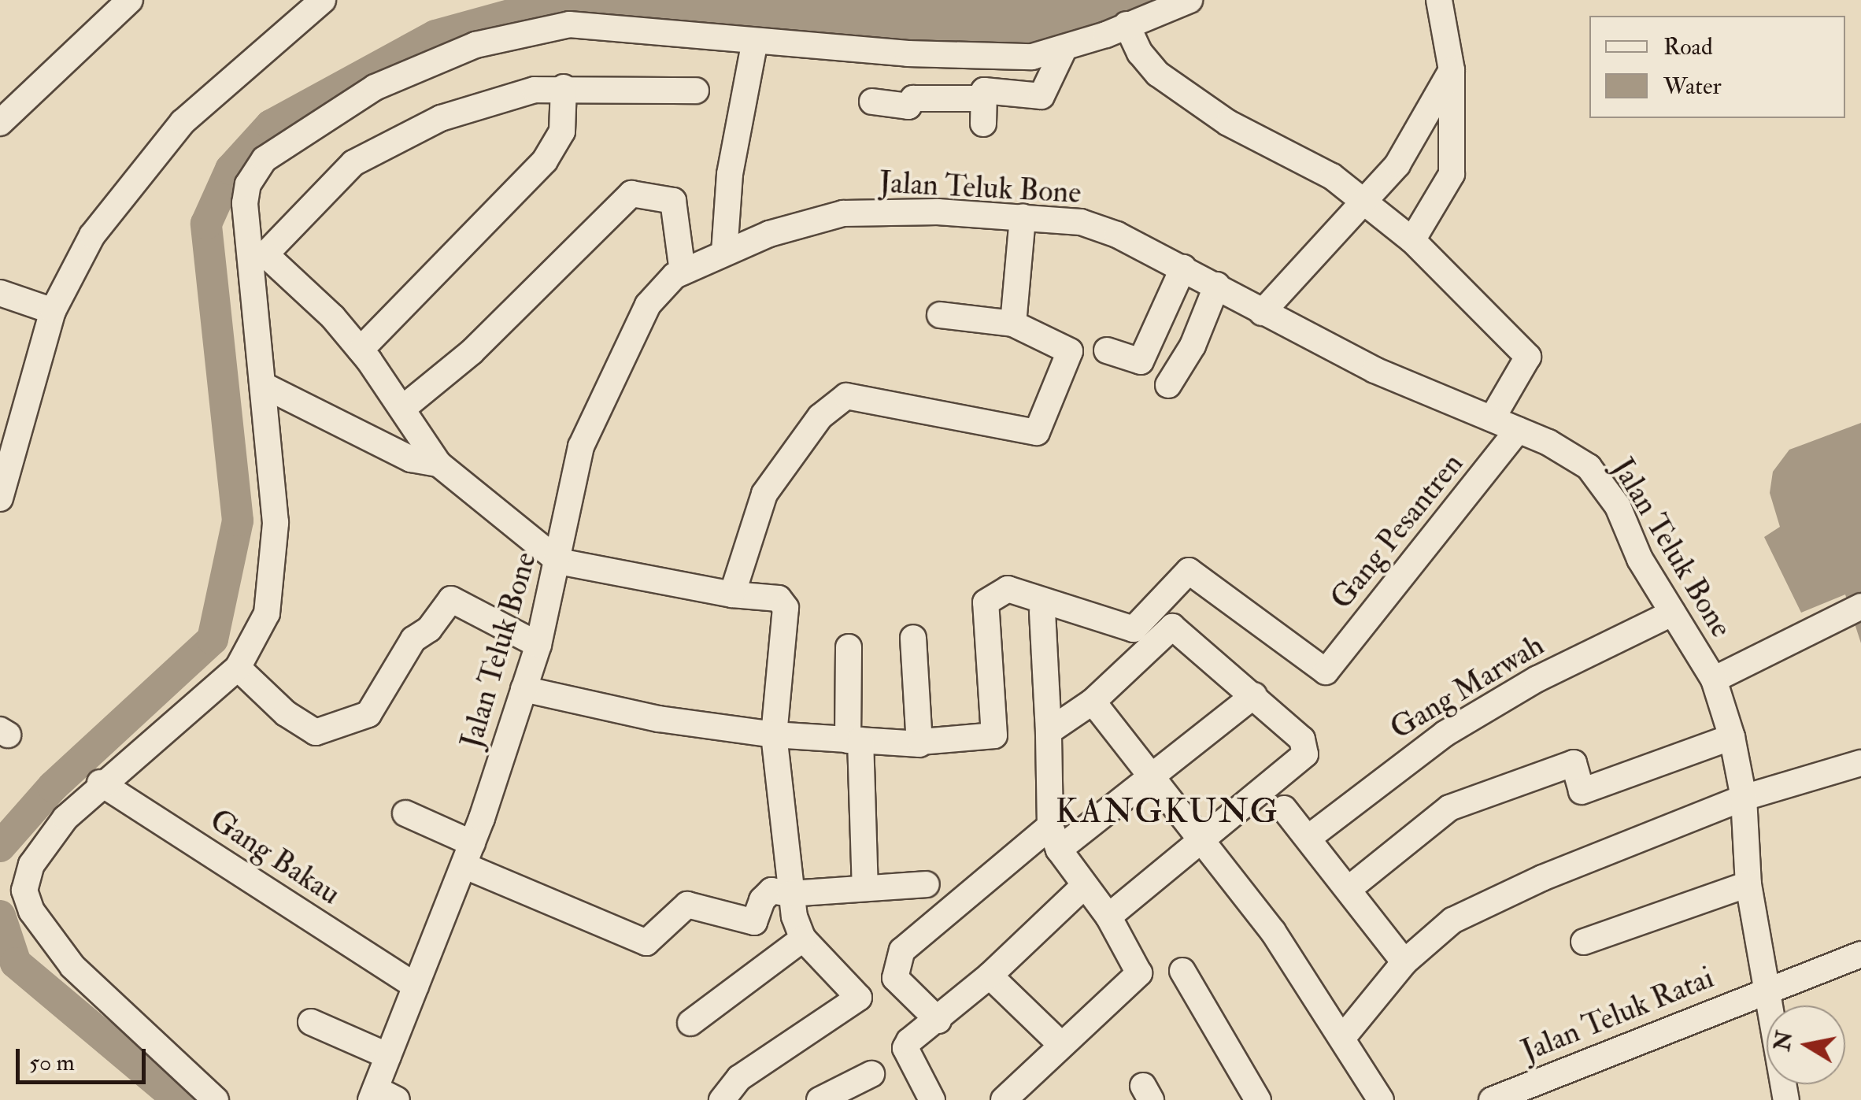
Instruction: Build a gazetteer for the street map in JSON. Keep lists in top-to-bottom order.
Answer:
{
  "streets": {
    "street": [
      "Jalan Teluk Bone",
      "Gang Pesantren",
      "Gang Marwah",
      "Gang Bakau",
      "Jalan Teluk Ratai"
    ]
  },
  "crossings": [
    ["Jalan Teluk Bone", "Gang Pesantren"],
    ["Jalan Teluk Bone", "Gang Marwah"],
    ["Jalan Teluk Bone", "Gang Bakau"],
    ["Jalan Teluk Bone", "Jalan Teluk Ratai"]
  ],
  "districts": ["KANGKUNG"],
  "legend": ["Road", "Water"],
  "scale_bar": "50 m",
  "north": "left"
}
